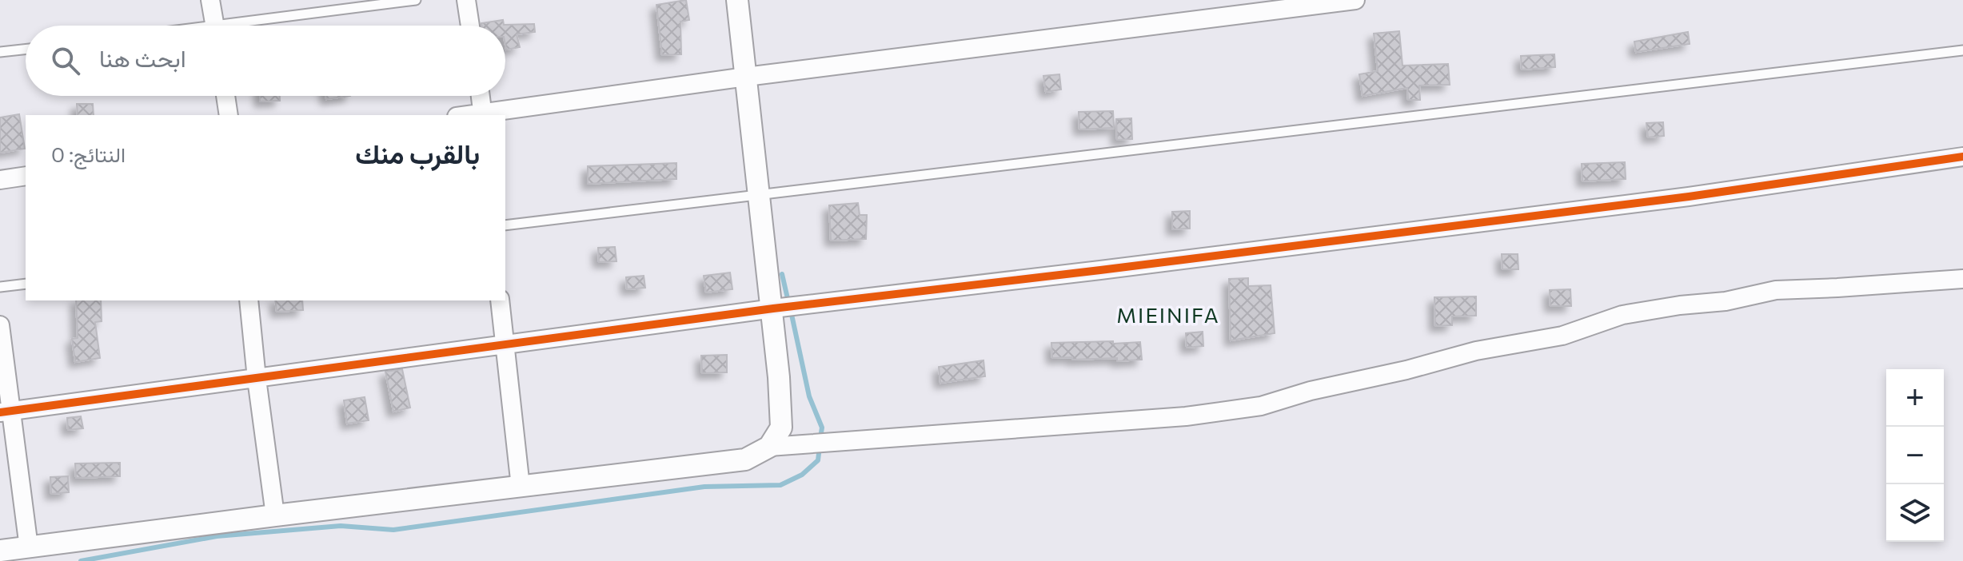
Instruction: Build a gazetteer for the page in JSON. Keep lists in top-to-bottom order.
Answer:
{
  "districts": ["MIEINIFA"],
  "page": {
    "search": "ابحث هنا",
    "heading": ["بالقرب منك", "النتائج: 0"],
    "map_buttons": ["+", "−"]
  }
}
